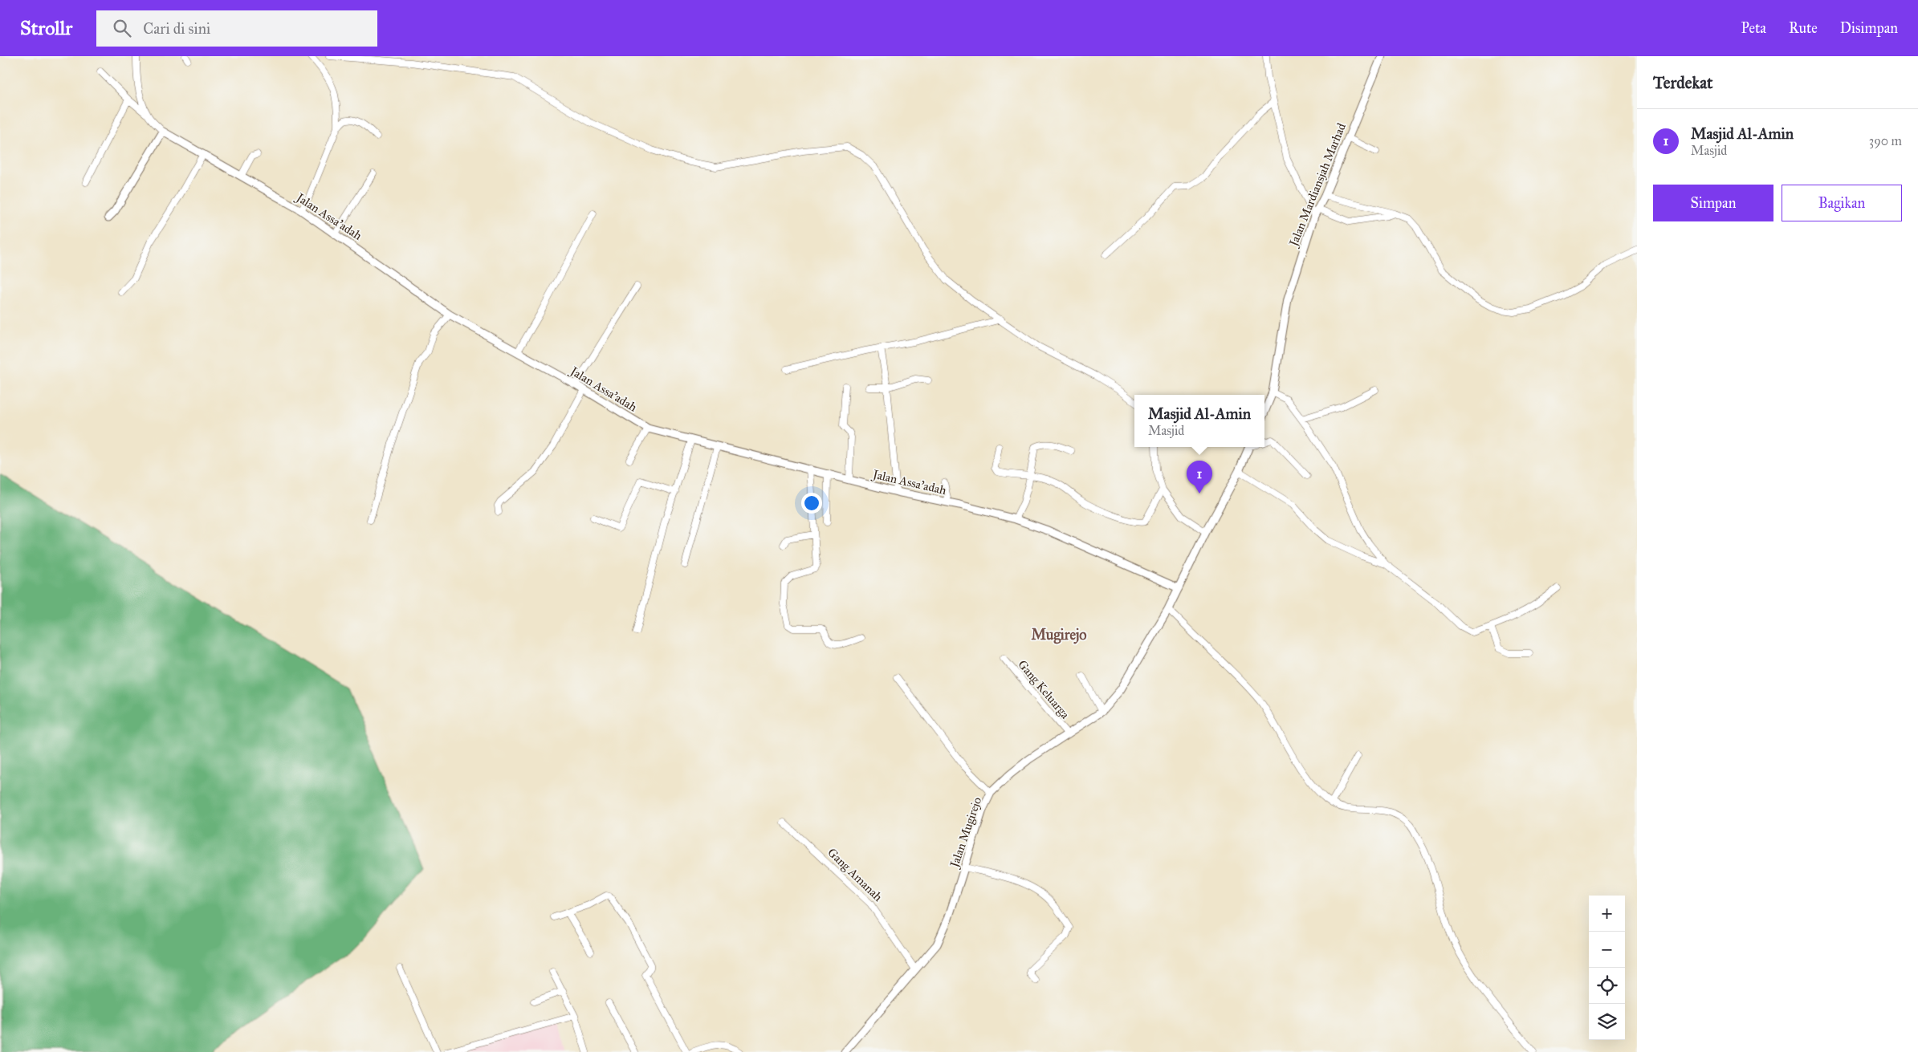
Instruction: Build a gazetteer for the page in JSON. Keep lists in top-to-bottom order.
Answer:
{
  "streets": {
    "street": [
      "Jalan Mardiansjah Marhad",
      "Jalan Assa'adah",
      "Gang Keluarga",
      "Jalan Mugirejo",
      "Gang Amanah"
    ]
  },
  "crossings": [
    ["Jalan Assa'adah", "Jalan Mugirejo"],
    ["Gang Keluarga", "Jalan Mugirejo"],
    ["Jalan Mugirejo", "Gang Amanah"]
  ],
  "districts": ["Mugirejo"],
  "page": {
    "header": "Strollr",
    "search": "Cari di sini",
    "nav": ["Peta", "Rute", "Disimpan"],
    "heading": "Terdekat",
    "list": [
      {
        "mark": "1",
        "name": "Masjid Al-Amin",
        "note": "Masjid",
        "value": "390 m"
      }
    ],
    "buttons": ["Simpan", "Bagikan"],
    "popup": ["Masjid Al-Amin", "Masjid"],
    "pins": "1",
    "map_buttons": ["+", "−"]
  }
}
